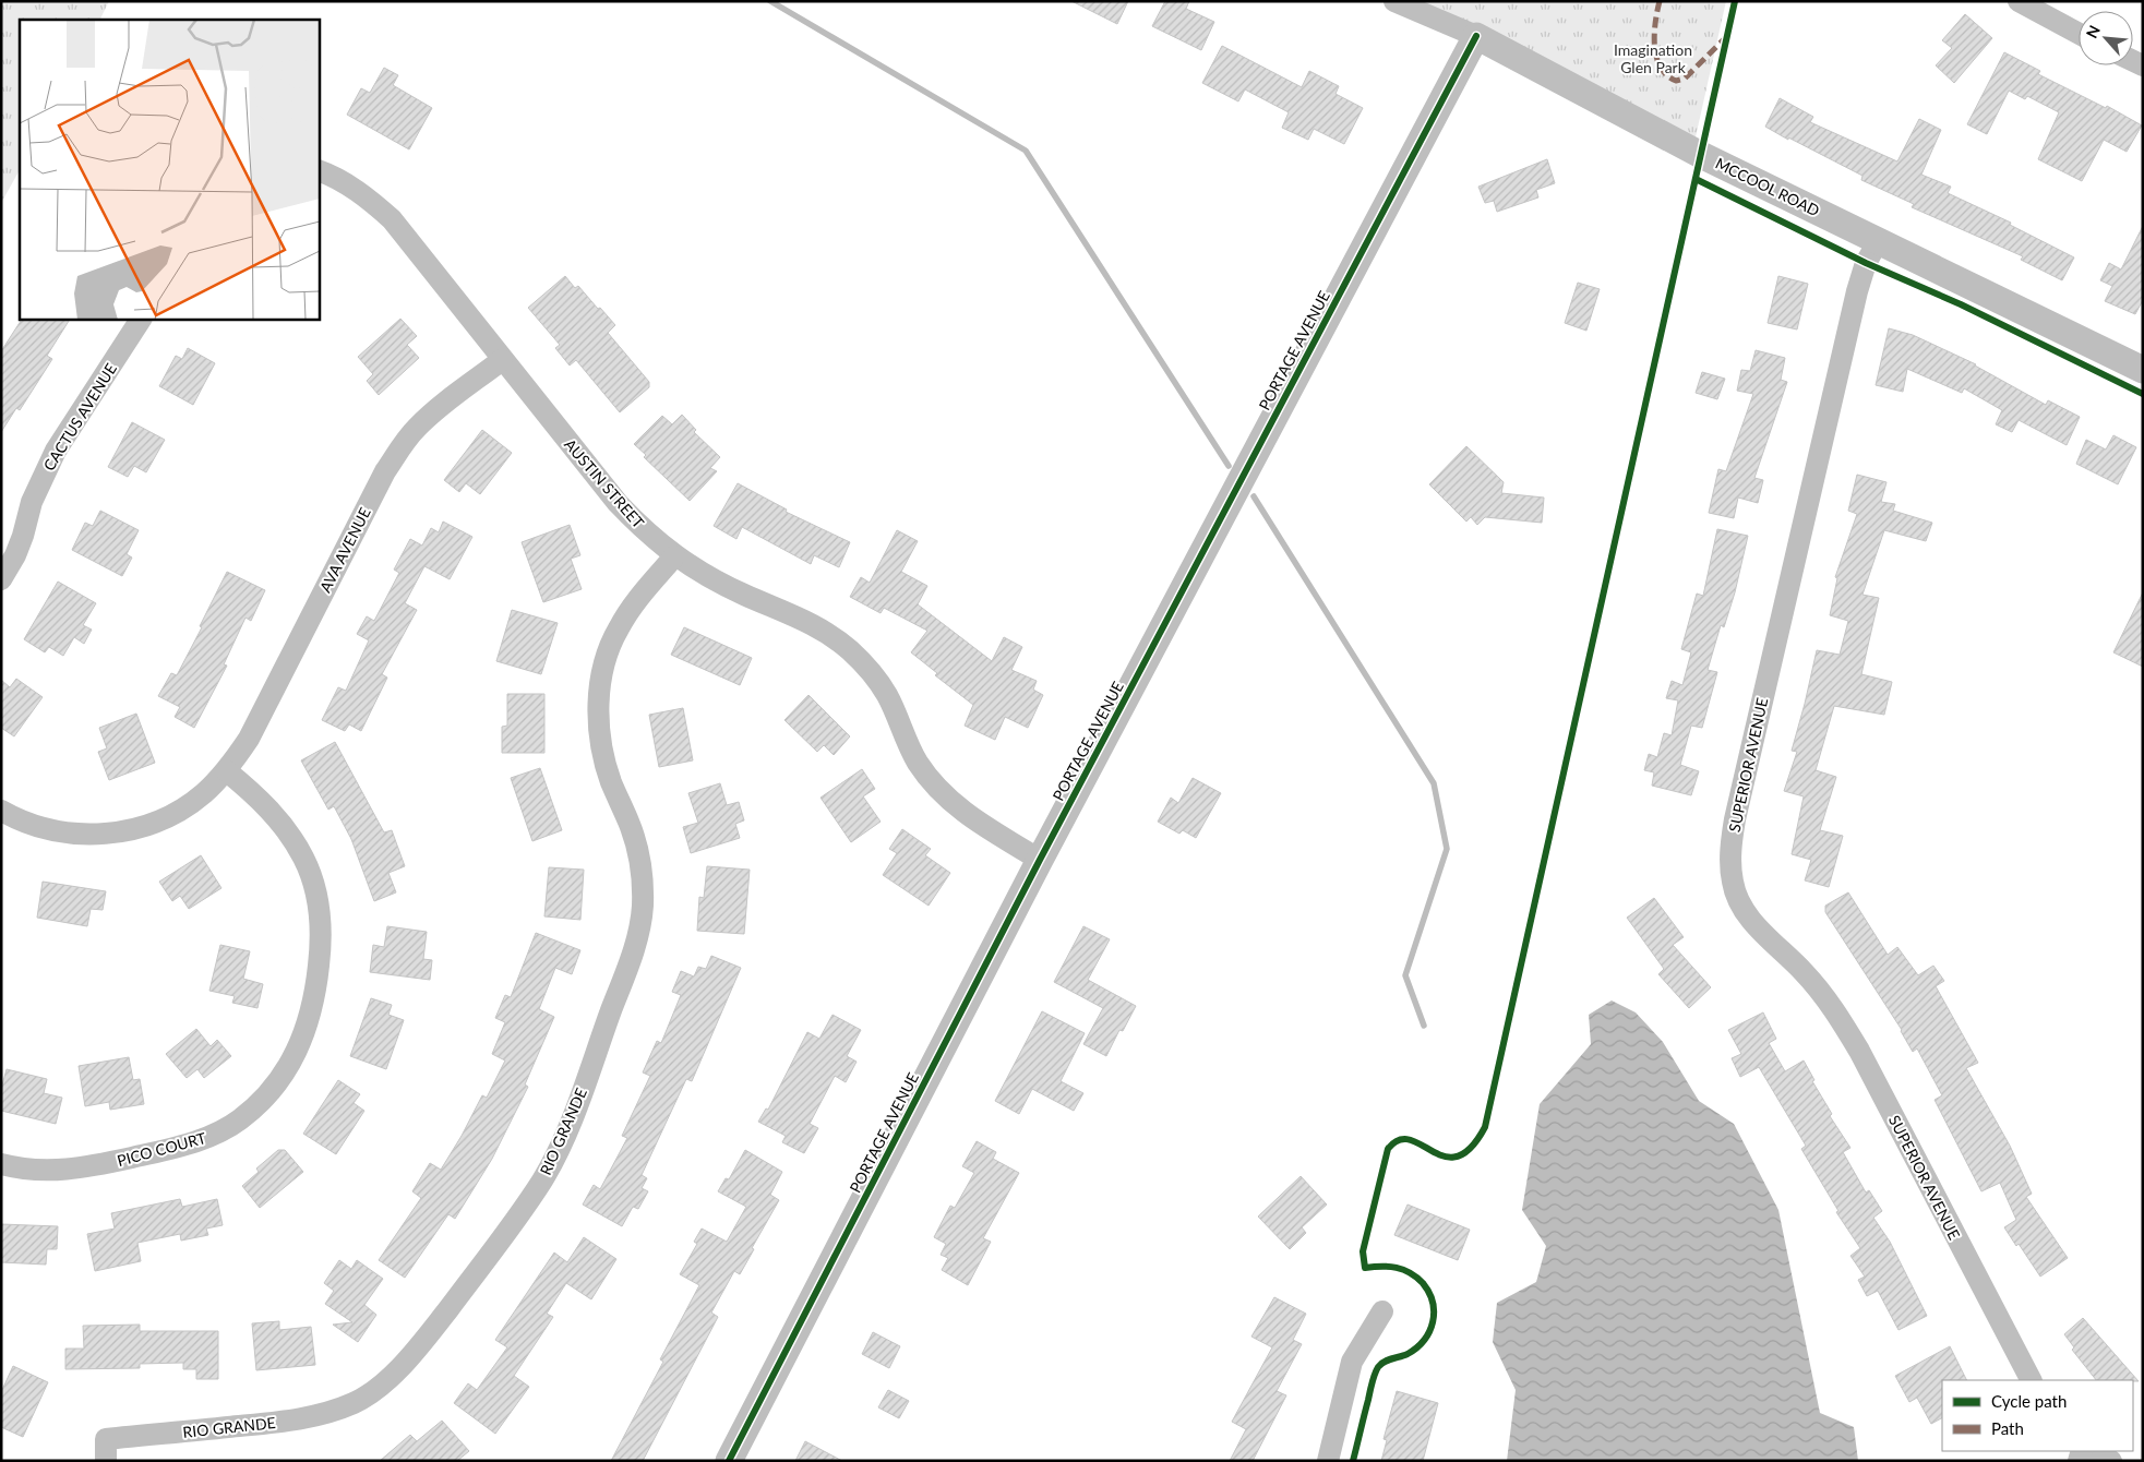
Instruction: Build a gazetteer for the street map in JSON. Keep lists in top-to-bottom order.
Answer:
{
  "streets": {
    "street": [
      "MCCOOL ROAD",
      "PORTAGE AVENUE",
      "CACTUS AVENUE",
      "AUSTIN STREET",
      "AVA AVENUE",
      "SUPERIOR AVENUE",
      "RIO GRANDE",
      "PICO COURT"
    ]
  },
  "crossings": [
    ["MCCOOL ROAD", "PORTAGE AVENUE"],
    ["MCCOOL ROAD", "SUPERIOR AVENUE"],
    ["PORTAGE AVENUE", "AUSTIN STREET"],
    ["AUSTIN STREET", "AVA AVENUE"],
    ["AUSTIN STREET", "RIO GRANDE"],
    ["AVA AVENUE", "PICO COURT"]
  ],
  "parks": ["Imagination Glen Park"],
  "legend": ["Cycle path", "Path"],
  "north": "top left"
}
